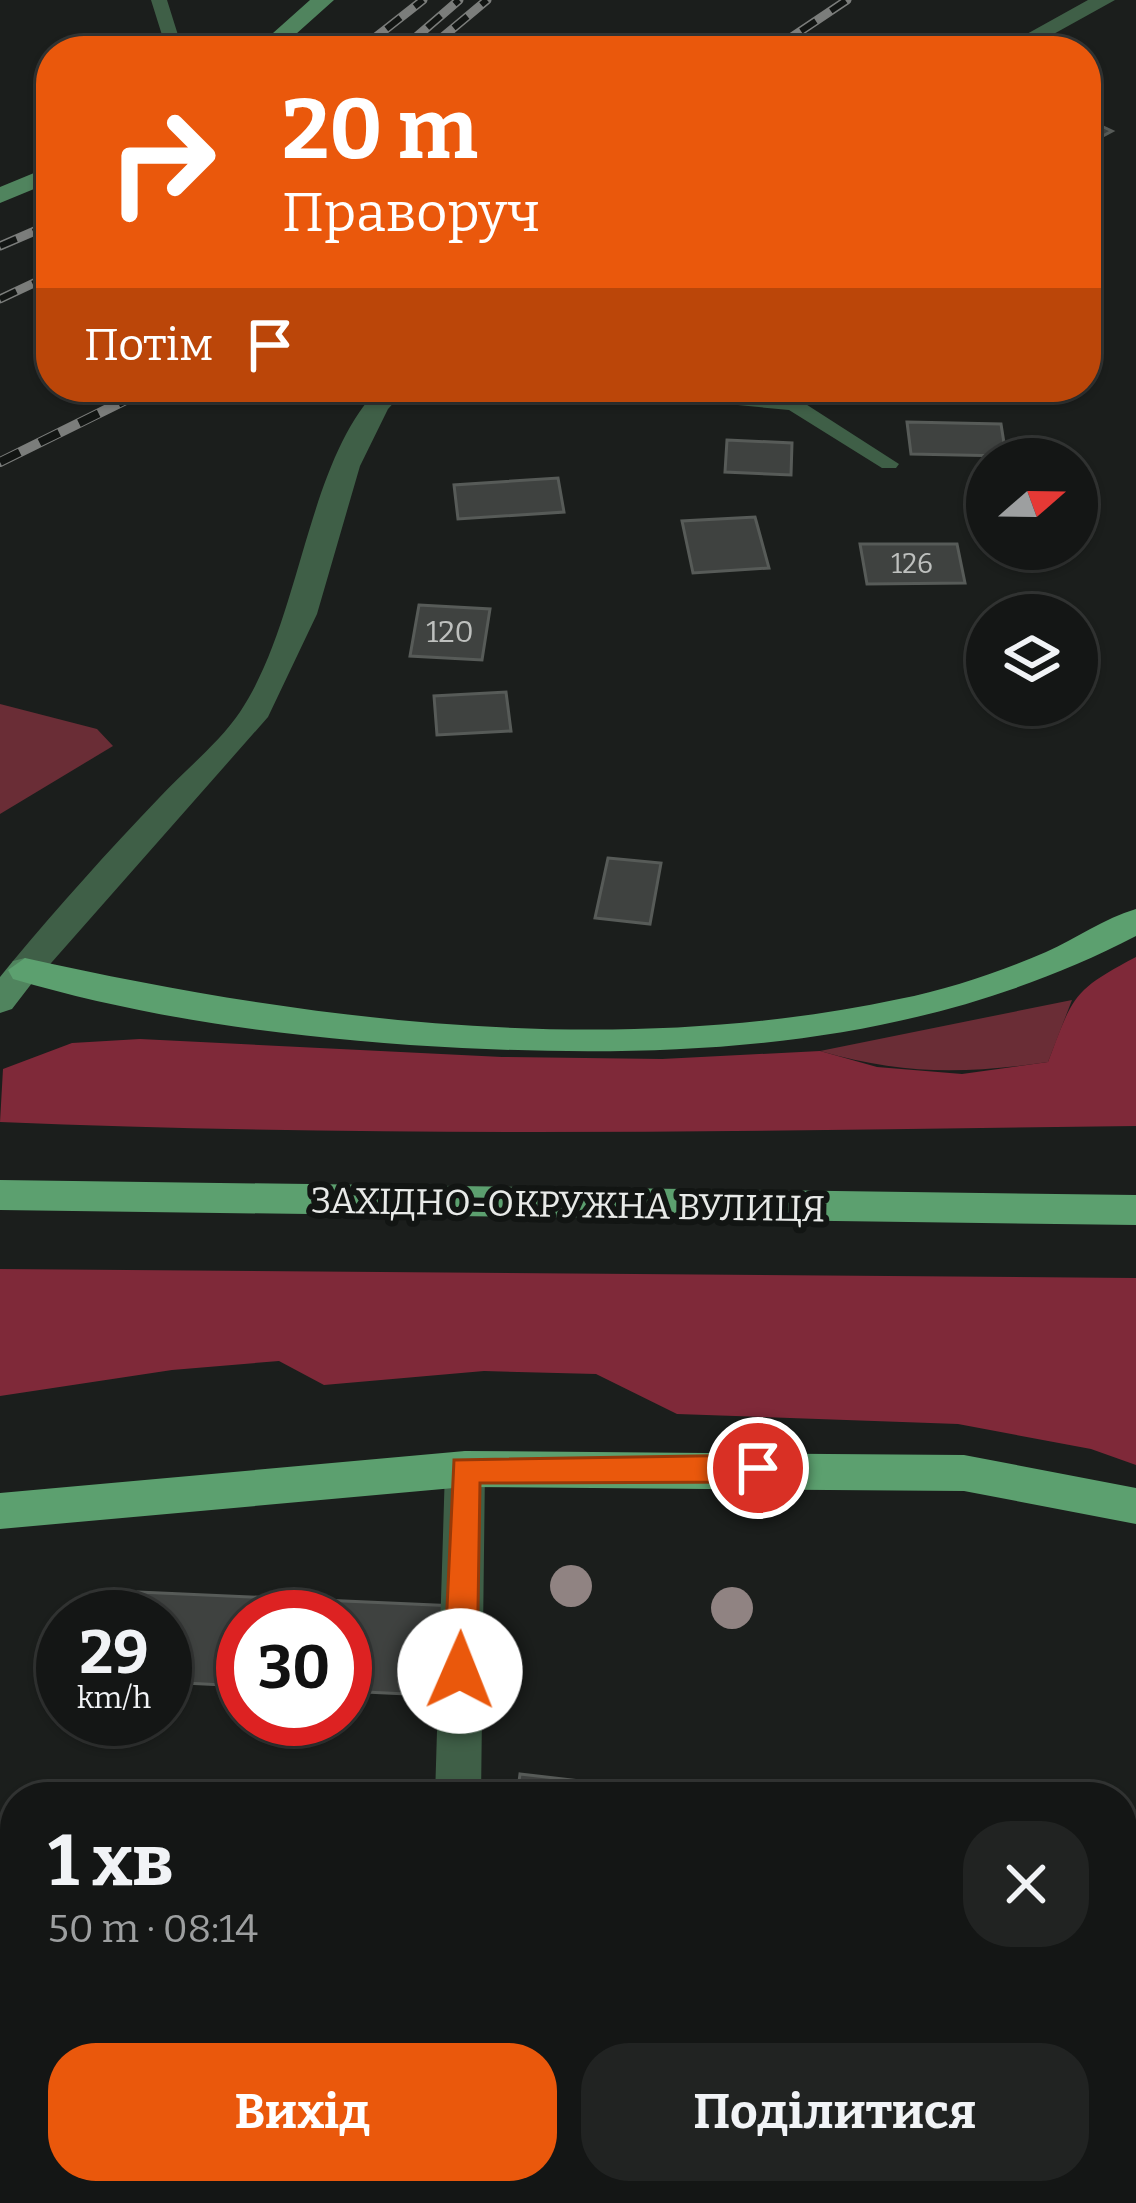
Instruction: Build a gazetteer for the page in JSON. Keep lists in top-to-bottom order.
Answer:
{
  "streets": {
    "main road": ["ЗАХІДНО-ОКРУЖНА ВУЛИЦЯ"]
  },
  "house_numbers": ["126", "120"],
  "north": "right",
  "page": {
    "turn": ["20 m", "Праворуч"],
    "then": "Потім",
    "speed": "29 km/h",
    "limit": "30",
    "heading": ["1 хв", "50 m · 08:14"],
    "buttons": ["Вихід", "Поділитися"]
  }
}
